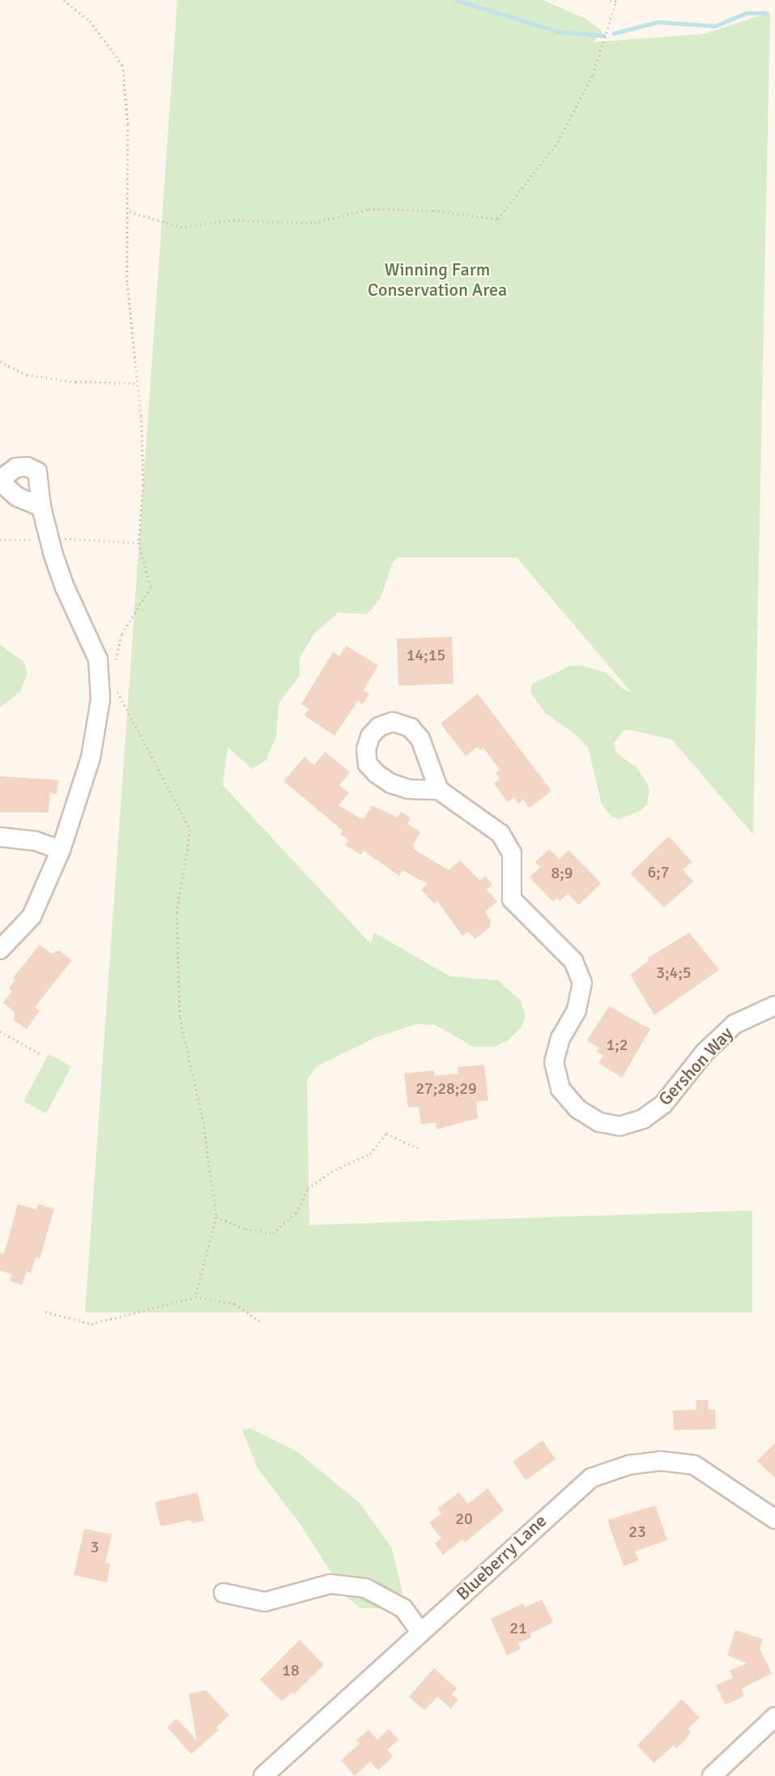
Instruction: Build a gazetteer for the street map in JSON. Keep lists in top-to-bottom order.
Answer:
{
  "streets": {
    "street": ["Gershon Way", "Blueberry Lane"]
  },
  "parks": ["Winning Farm Conservation Area"],
  "house_numbers": [
    "14;15",
    "6;7",
    "8;9",
    "3;4;5",
    "1;2",
    "27;28;29",
    "20",
    "23",
    "3",
    "21",
    "18"
  ]
}
